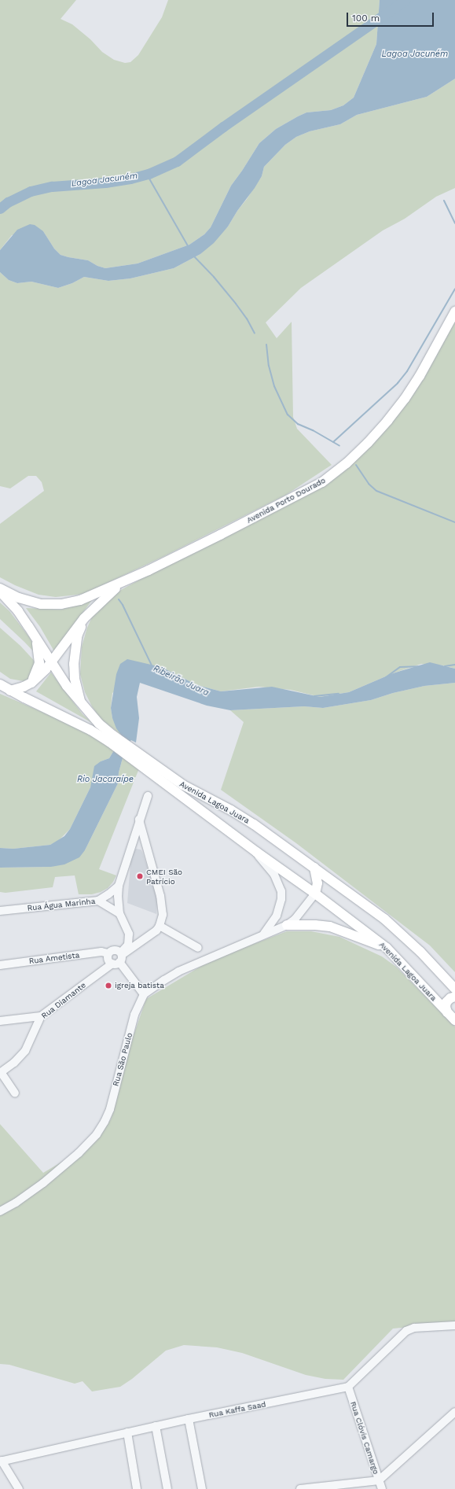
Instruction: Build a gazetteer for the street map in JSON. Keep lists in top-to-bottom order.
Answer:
{
  "streets": {
    "main road": ["Avenida Porto Dourado", "Avenida Lagoa Juara"],
    "street": [
      "Rua Água Marinha",
      "Rua Ametista",
      "Rua Diamante",
      "Rua São Paulo",
      "Rua Kaffa Saad",
      "Rua Clóvis Camargo"
    ]
  },
  "crossings": [
    ["Rua Ametista", "Rua Diamante"],
    ["Rua Kaffa Saad", "Rua Clóvis Camargo"]
  ],
  "water": ["Lagoa Jacuném", "Ribeirão Juara", "Rio Jacaraípe"],
  "places": ["CMEI São Patrício", "igreja batista"],
  "scale_bar": "100 m"
}
